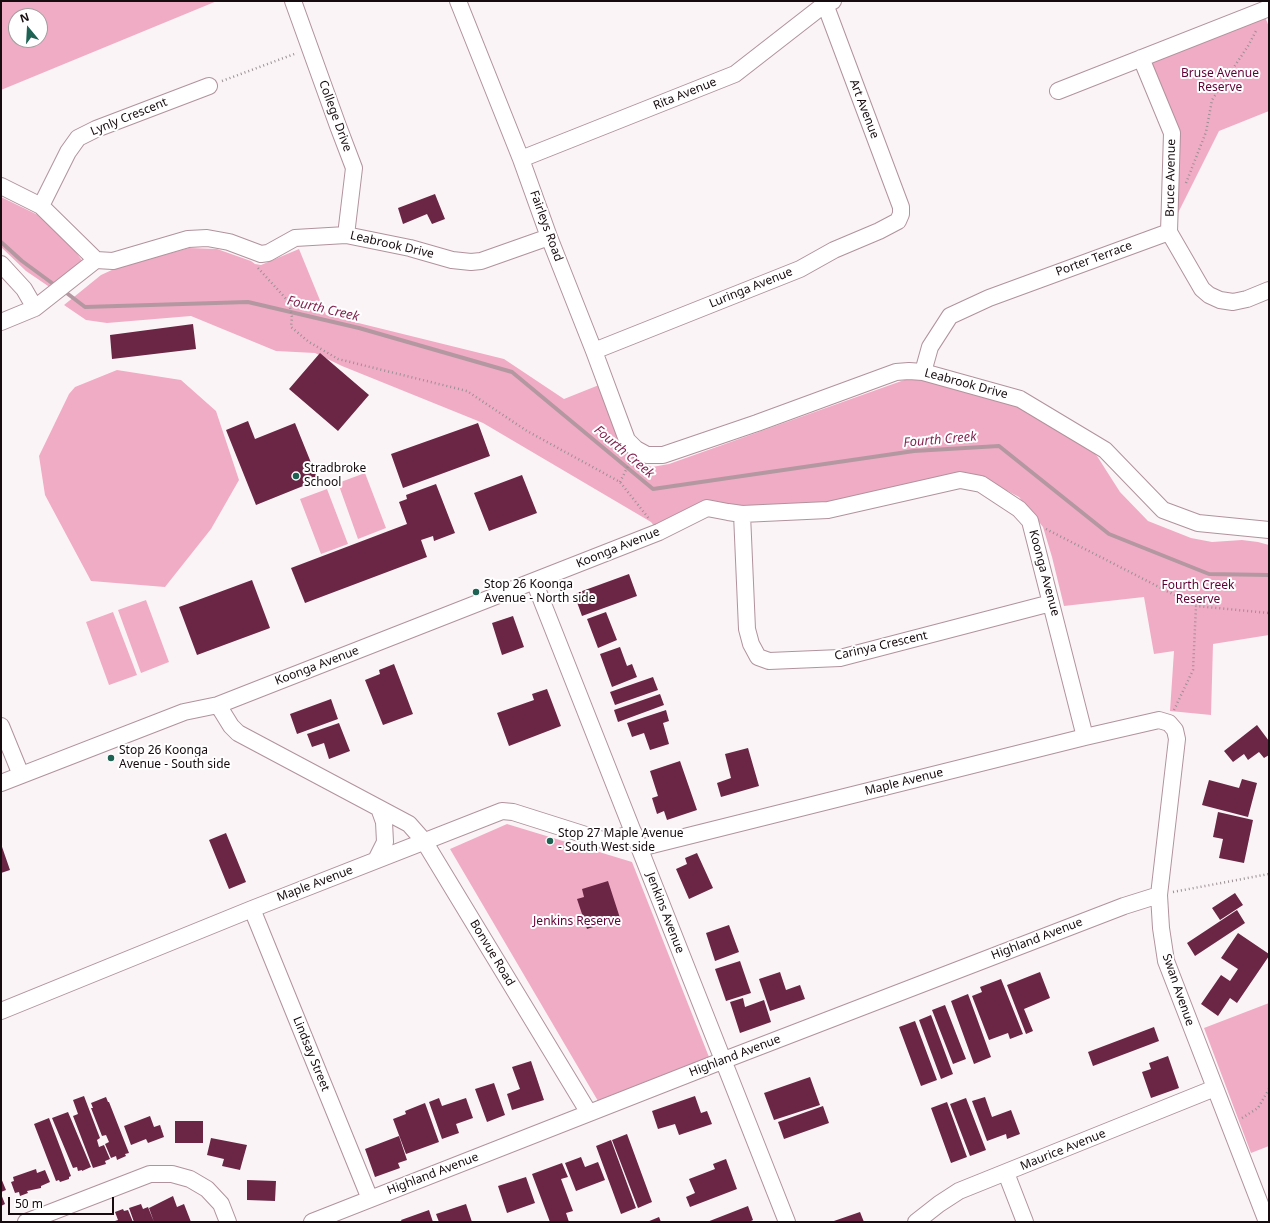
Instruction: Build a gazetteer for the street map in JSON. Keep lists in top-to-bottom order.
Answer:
{
  "streets": {
    "street": [
      "Rita Avenue",
      "Art Avenue",
      "College Drive",
      "Lynly Crescent",
      "Bruce Avenue",
      "Fairleys Road",
      "Leabrook Drive",
      "Porter Terrace",
      "Luringa Avenue",
      "Koonga Avenue",
      "Carinya Crescent",
      "Maple Avenue",
      "Jenkins Avenue",
      "Highland Avenue",
      "Bonvue Road",
      "Swan Avenue",
      "Lindsay Street",
      "Maurice Avenue"
    ]
  },
  "crossings": [
    ["Rita Avenue", "Art Avenue"],
    ["Rita Avenue", "Fairleys Road"],
    ["Art Avenue", "Luringa Avenue"],
    ["College Drive", "Leabrook Drive"],
    ["Bruce Avenue", "Porter Terrace"],
    ["Fairleys Road", "Leabrook Drive"],
    ["Fairleys Road", "Luringa Avenue"],
    ["Leabrook Drive", "Porter Terrace"],
    ["Koonga Avenue", "Carinya Crescent"],
    ["Koonga Avenue", "Maple Avenue"],
    ["Koonga Avenue", "Jenkins Avenue"],
    ["Koonga Avenue", "Bonvue Road"],
    ["Maple Avenue", "Jenkins Avenue"],
    ["Maple Avenue", "Bonvue Road"],
    ["Maple Avenue", "Swan Avenue"],
    ["Maple Avenue", "Lindsay Street"],
    ["Jenkins Avenue", "Highland Avenue"],
    ["Highland Avenue", "Bonvue Road"],
    ["Highland Avenue", "Swan Avenue"],
    ["Highland Avenue", "Lindsay Street"],
    ["Swan Avenue", "Maurice Avenue"]
  ],
  "water": ["Fourth Creek"],
  "parks": ["Bruse Avenue Reserve", "Fourth Creek Reserve", "Jenkins Reserve"],
  "places": [
    "Stradbroke School",
    "Stop 26 Koonga Avenue - North side",
    "Stop 26 Koonga Avenue - South side",
    "Stop 27 Maple Avenue - South West side"
  ],
  "scale_bar": "50 m",
  "north": "top"
}
